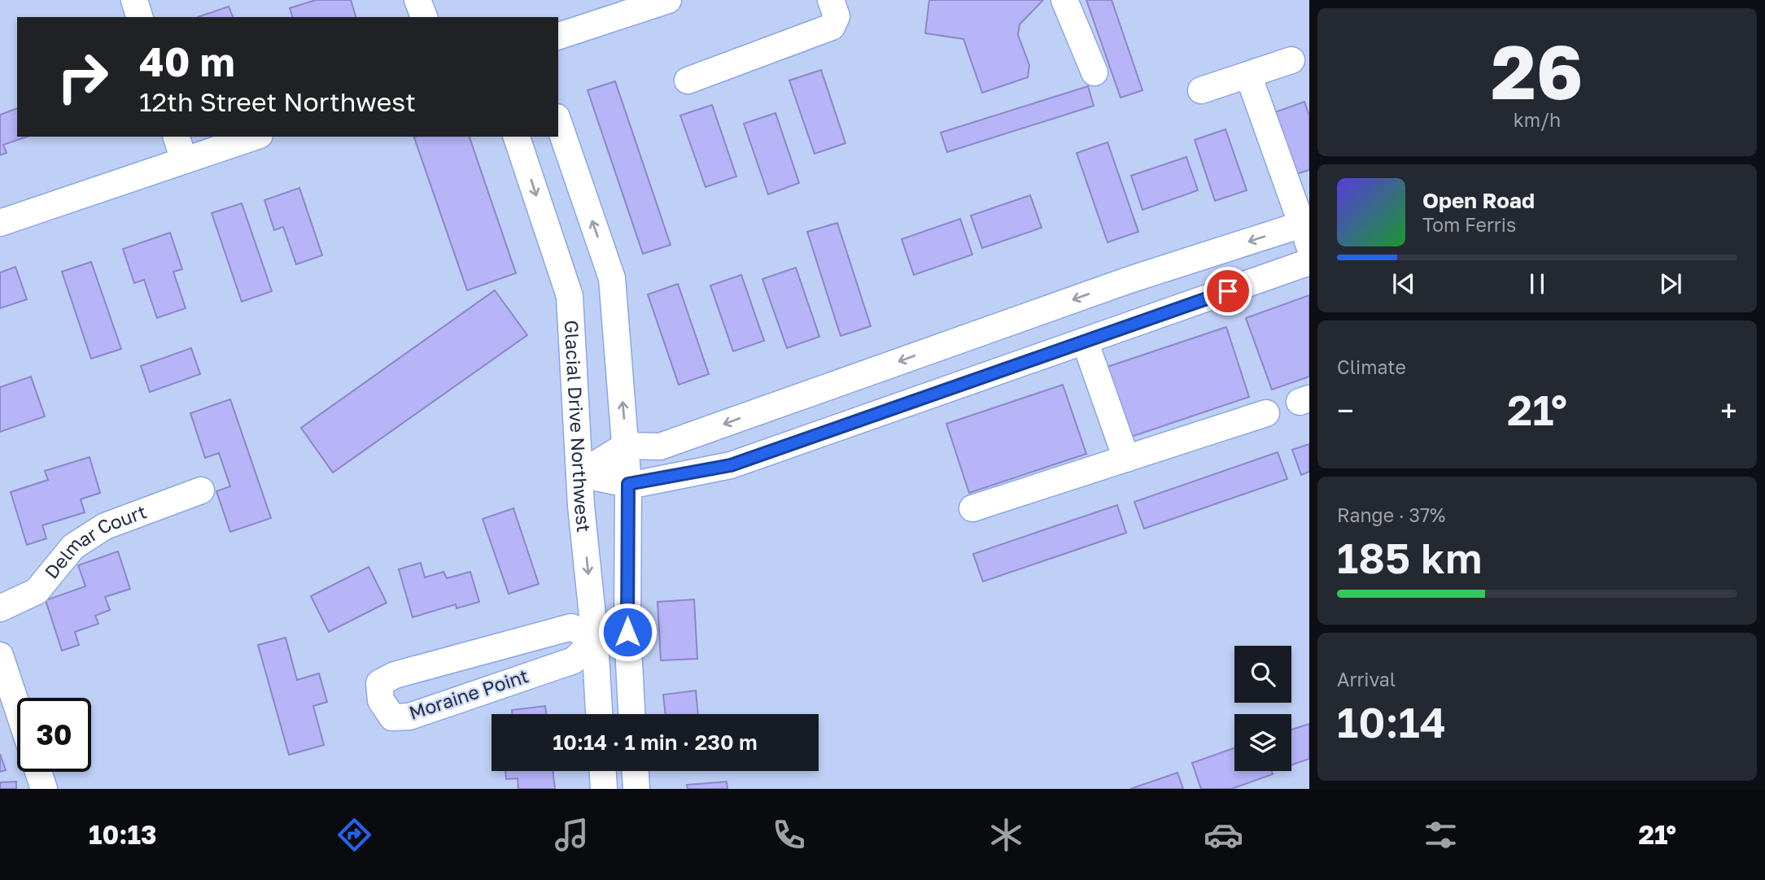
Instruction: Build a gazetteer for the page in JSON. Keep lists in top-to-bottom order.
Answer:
{
  "streets": {
    "street": ["Glacial Drive Northwest", "Delmar Court", "Moraine Point"]
  },
  "crossings": [
    ["Glacial Drive Northwest", "Moraine Point"]
  ],
  "page": {
    "tile": [
      ["26", "km/h"],
      "Climate",
      ["Range · 37%", "185 km"],
      ["Arrival", "10:14"]
    ],
    "turn": ["40 m", "12th Street Northwest"],
    "song": ["Open Road", "Tom Ferris"],
    "heat": ["−", "21°", "+"],
    "limit": "30",
    "trip": "10:14 · 1 min · 230 m",
    "tabs": ["10:13", "21°"]
  }
}
